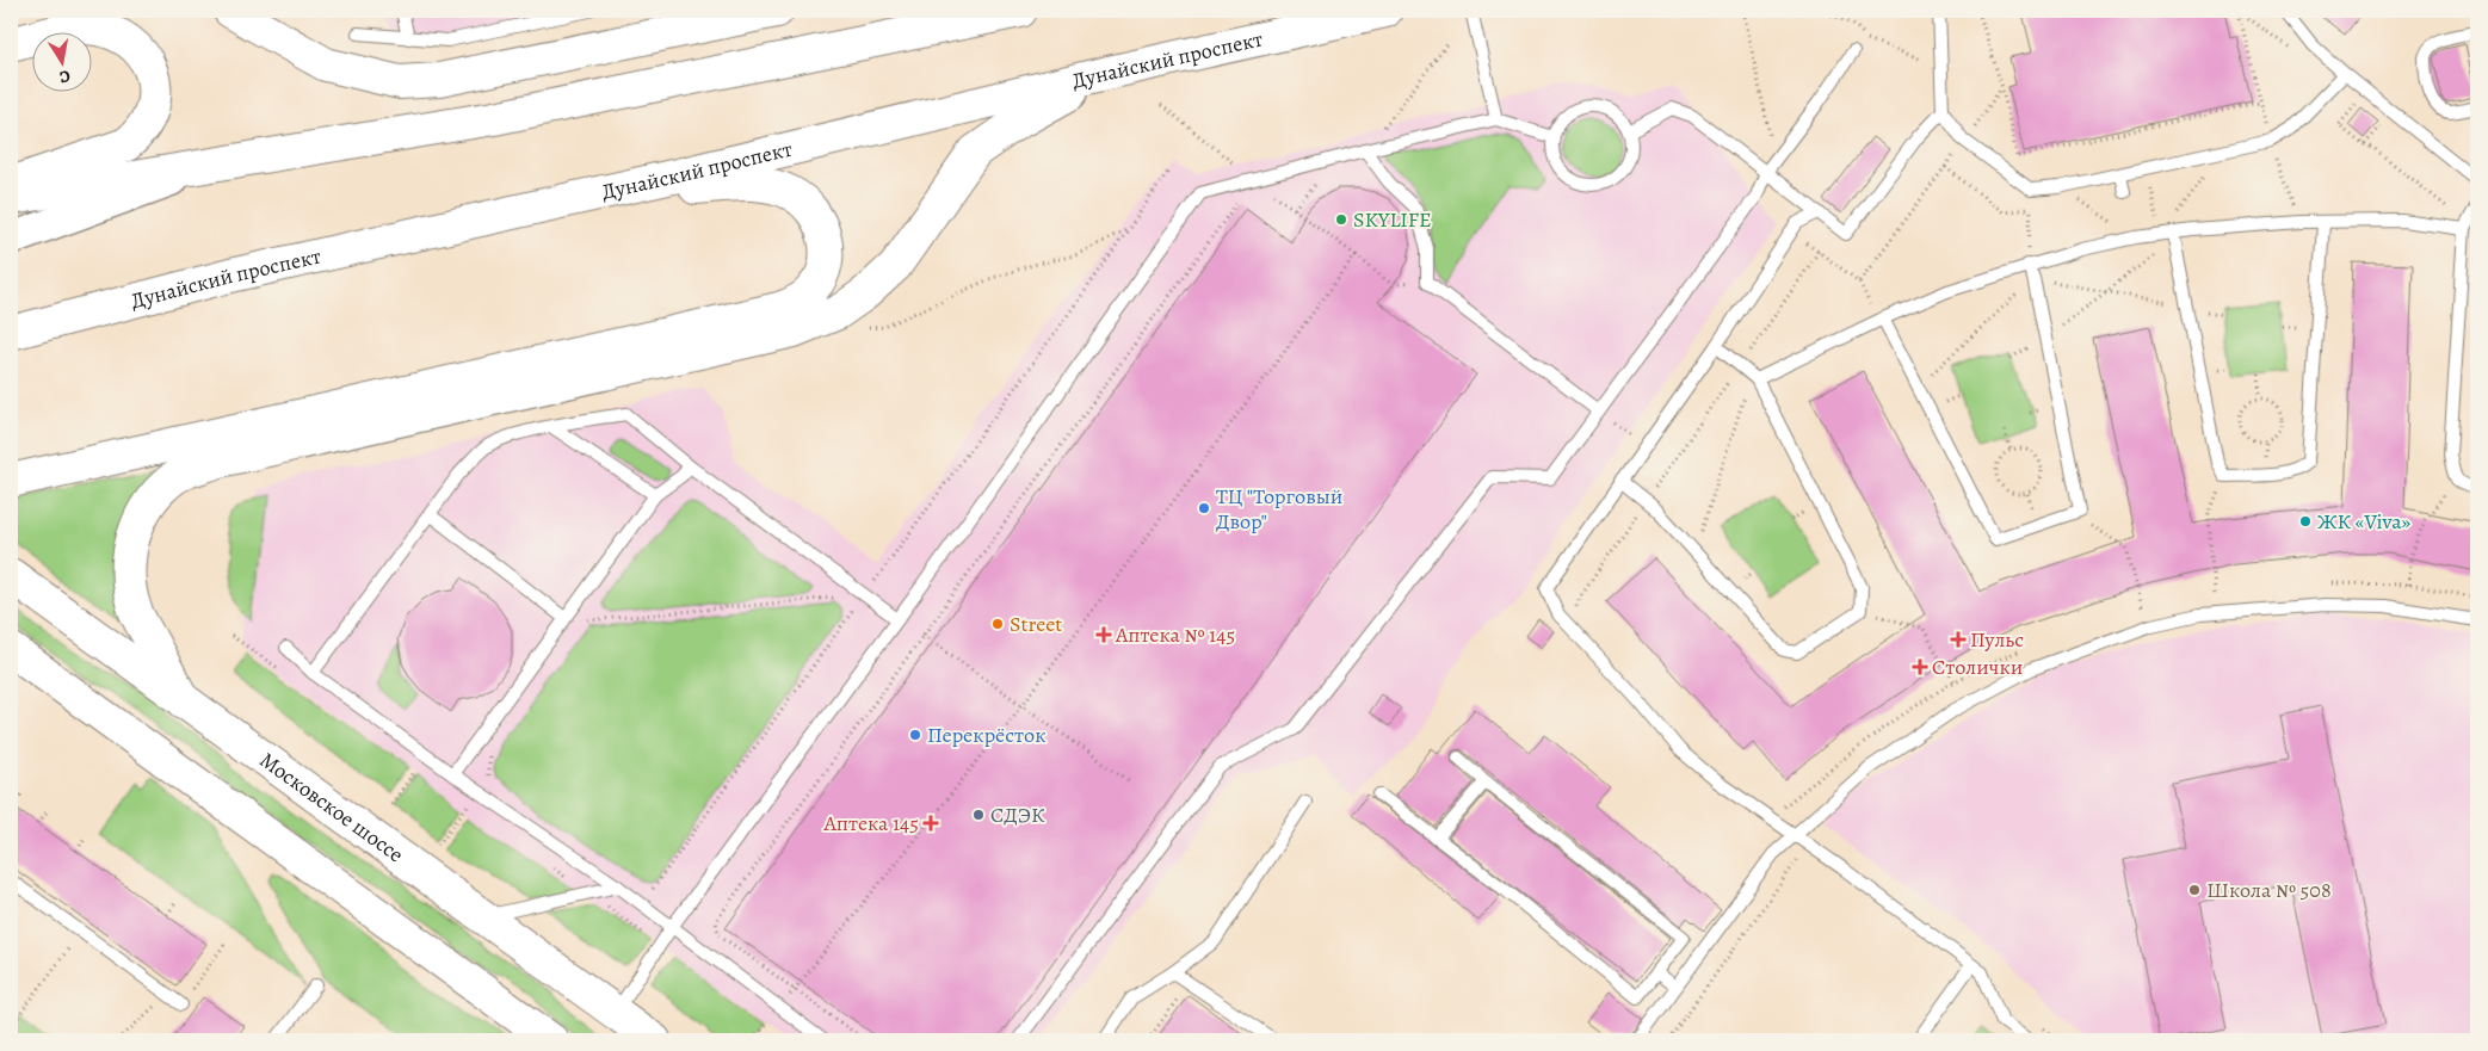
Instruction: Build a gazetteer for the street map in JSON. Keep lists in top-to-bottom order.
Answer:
{
  "streets": {
    "main road": ["Дунайский проспект", "Московское шоссе"]
  },
  "places": {
    "other": [
      "SKYLIFE",
      "ТЦ \"Торговый Двор\"",
      "ЖК «Viva»",
      "Street",
      "Перекрёсток",
      "СДЭК",
      "Школа № 508"
    ],
    "health": [
      "Аптека № 145",
      "Пульс",
      "Столички",
      "Аптека 145"
    ]
  },
  "north": "bottom"
}
